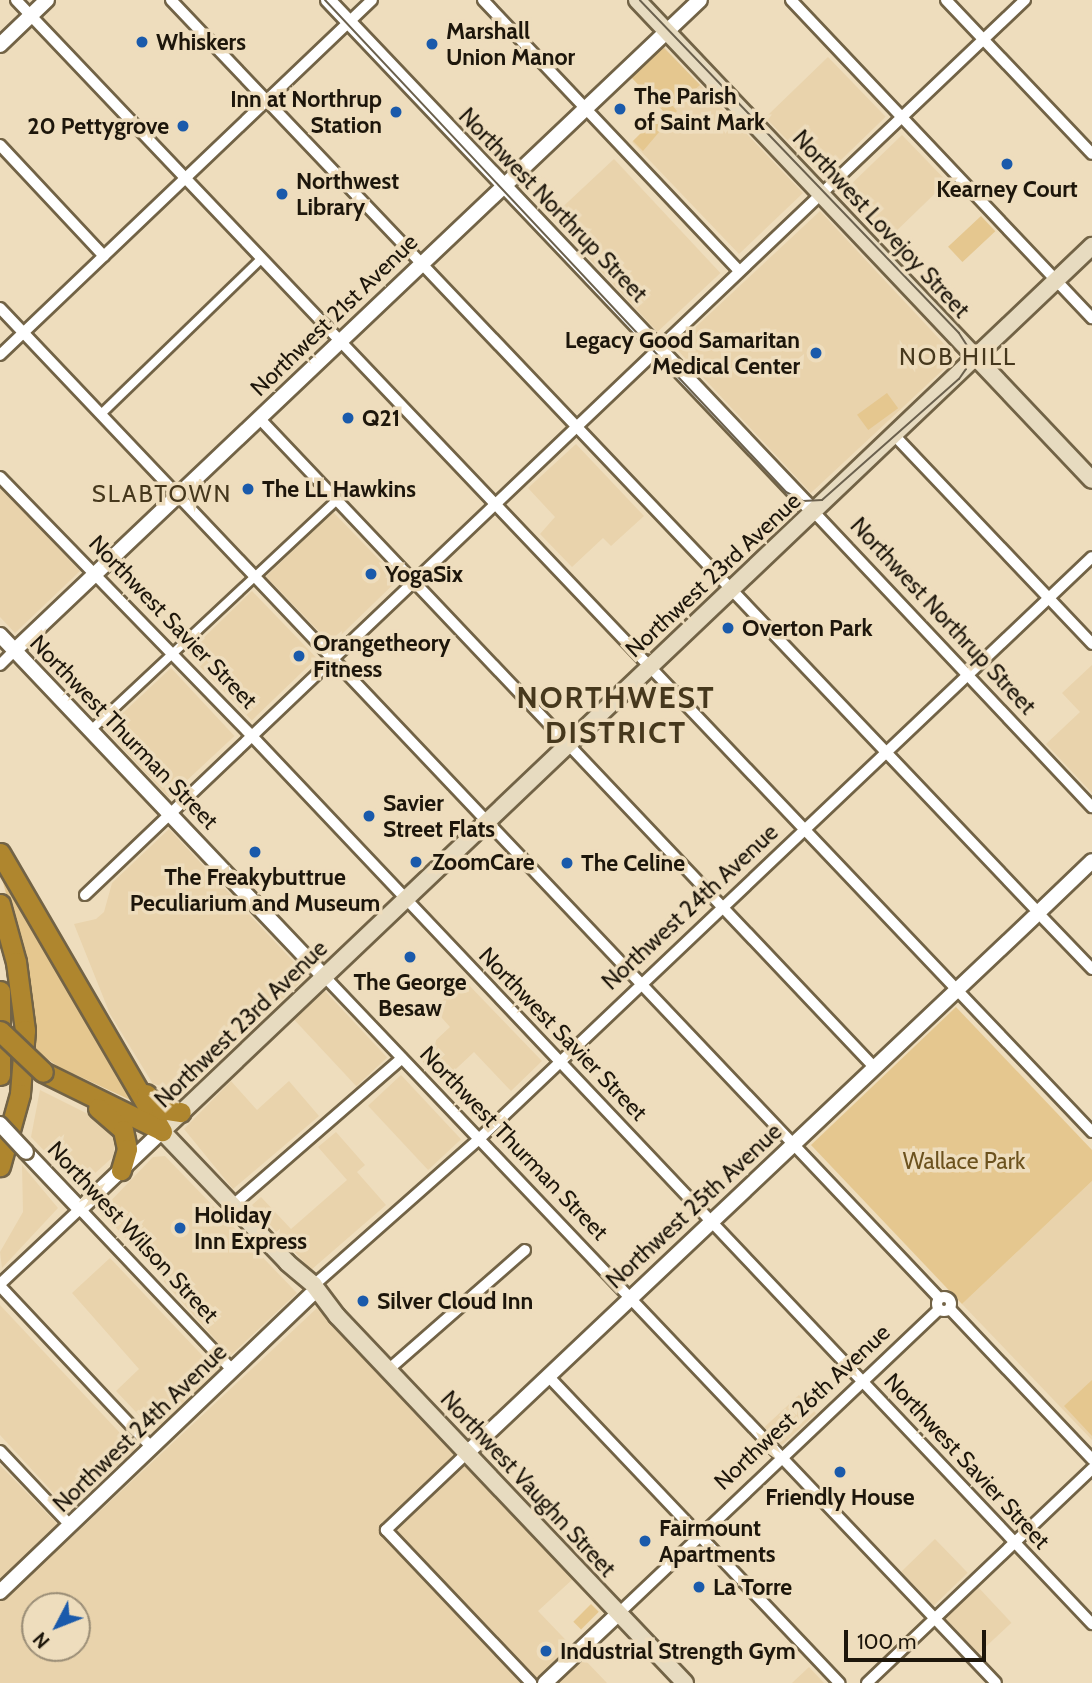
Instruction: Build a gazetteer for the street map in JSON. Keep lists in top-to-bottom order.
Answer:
{
  "streets": {
    "main road": ["Northwest Lovejoy Street", "Northwest 23rd Avenue", "Northwest Vaughn Street"],
    "street": [
      "Northwest Northrup Street",
      "Northwest 21st Avenue",
      "Northwest Savier Street",
      "Northwest Thurman Street",
      "Northwest 24th Avenue",
      "Northwest 25th Avenue",
      "Northwest Wilson Street",
      "Northwest 26th Avenue"
    ]
  },
  "crossings": [
    ["Northwest Northrup Street", "Northwest 21st Avenue"],
    ["Northwest Northrup Street", "Northwest 23rd Avenue"],
    ["Northwest Northrup Street", "Northwest 24th Avenue"],
    ["Northwest Lovejoy Street", "Northwest 21st Avenue"],
    ["Northwest Lovejoy Street", "Northwest 23rd Avenue"],
    ["Northwest 21st Avenue", "Northwest Savier Street"],
    ["Northwest 21st Avenue", "Northwest Thurman Street"],
    ["Northwest 23rd Avenue", "Northwest Savier Street"],
    ["Northwest 23rd Avenue", "Northwest Thurman Street"],
    ["Northwest 23rd Avenue", "Northwest Wilson Street"],
    ["Northwest 23rd Avenue", "Northwest Vaughn Street"],
    ["Northwest Savier Street", "Northwest 24th Avenue"],
    ["Northwest Savier Street", "Northwest 25th Avenue"],
    ["Northwest Savier Street", "Northwest 26th Avenue"],
    ["Northwest Thurman Street", "Northwest 24th Avenue"],
    ["Northwest Thurman Street", "Northwest 25th Avenue"],
    ["Northwest Thurman Street", "Northwest 26th Avenue"],
    ["Northwest 24th Avenue", "Northwest Wilson Street"],
    ["Northwest 24th Avenue", "Northwest Vaughn Street"],
    ["Northwest 25th Avenue", "Northwest Vaughn Street"],
    ["Northwest 26th Avenue", "Northwest Vaughn Street"]
  ],
  "districts": ["NOB HILL", "SLABTOWN", "NORTHWEST DISTRICT"],
  "parks": ["Wallace Park"],
  "places": [
    "Whiskers",
    "Marshall Union Manor",
    "The Parish of Saint Mark",
    "Inn at Northrup Station",
    "20 Pettygrove",
    "Kearney Court",
    "Northwest Library",
    "Legacy Good Samaritan Medical Center",
    "Q21",
    "The LL Hawkins",
    "YogaSix",
    "Overton Park",
    "Orangetheory Fitness",
    "Savier Street Flats",
    "The Freakybuttrue Peculiarium and Museum",
    "ZoomCare",
    "The Celine",
    "The George Besaw",
    "Holiday Inn Express",
    "Silver Cloud Inn",
    "Friendly House",
    "Fairmount Apartments",
    "La Torre",
    "Industrial Strength Gym"
  ],
  "scale_bar": "100 m",
  "north": "bottom left"
}
